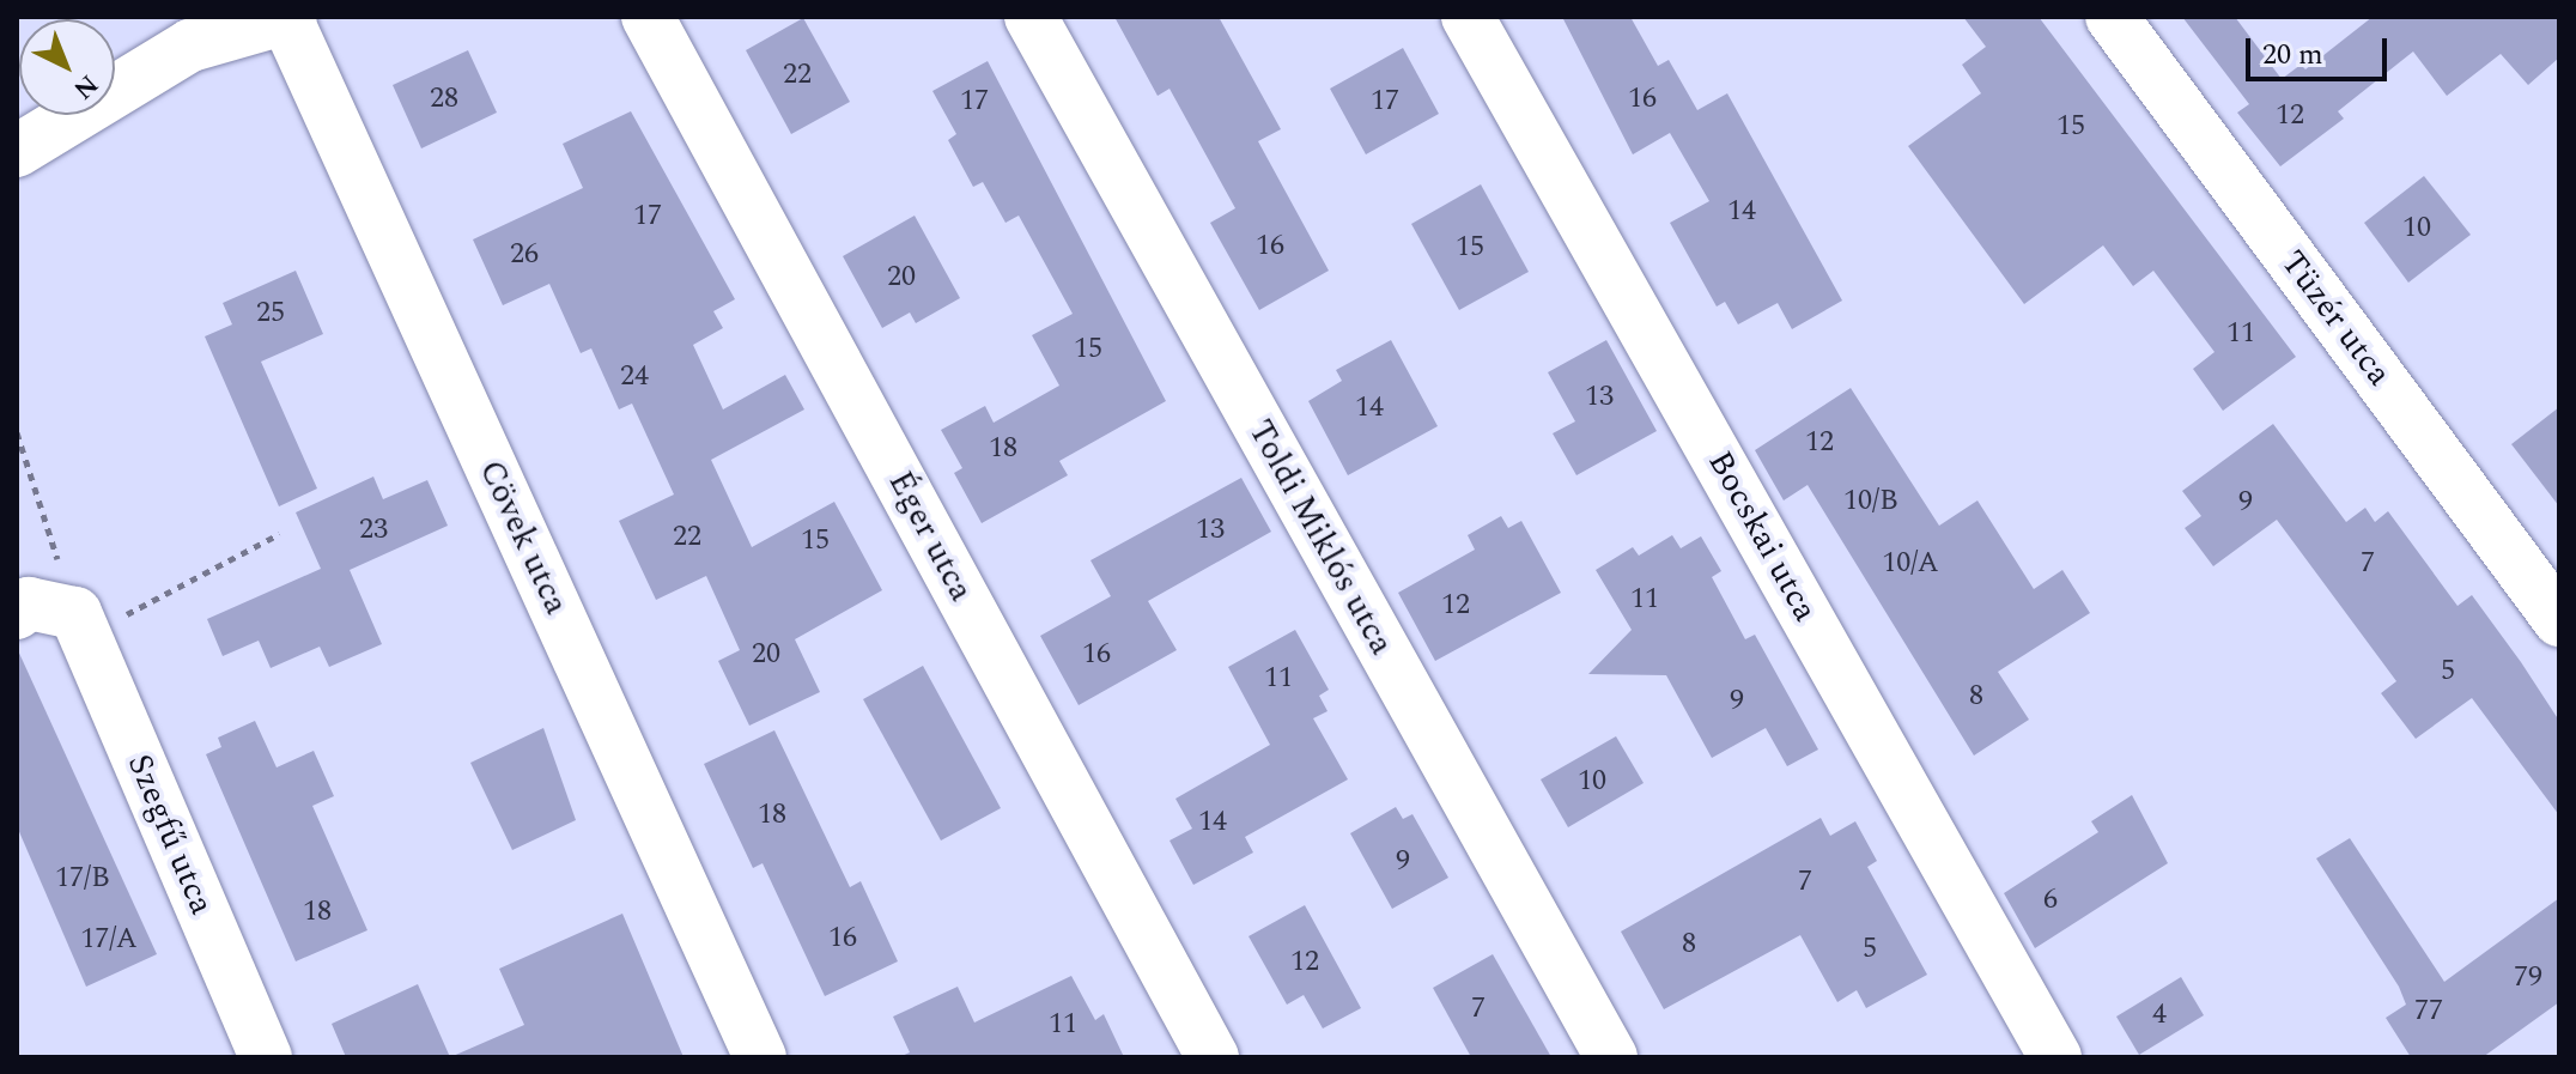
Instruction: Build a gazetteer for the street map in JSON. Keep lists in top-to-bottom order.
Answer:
{
  "streets": {
    "street": [
      "Tüzér utca",
      "Éger utca",
      "Bocskai utca",
      "Cövek utca",
      "Toldi Miklós utca",
      "Szegfű utca"
    ]
  },
  "house_numbers": [
    "22",
    "28",
    "16",
    "17",
    "17",
    "12",
    "15",
    "14",
    "17",
    "10",
    "16",
    "15",
    "26",
    "20",
    "25",
    "11",
    "15",
    "24",
    "13",
    "14",
    "12",
    "18",
    "10/B",
    "9",
    "23",
    "13",
    "22",
    "15",
    "10/A",
    "7",
    "11",
    "12",
    "20",
    "16",
    "5",
    "11",
    "8",
    "9",
    "10",
    "18",
    "14",
    "9",
    "17/B",
    "7",
    "6",
    "18",
    "16",
    "17/A",
    "8",
    "5",
    "12",
    "79",
    "7",
    "77",
    "4",
    "11"
  ],
  "scale_bar": "20 m",
  "north": "bottom right"
}
